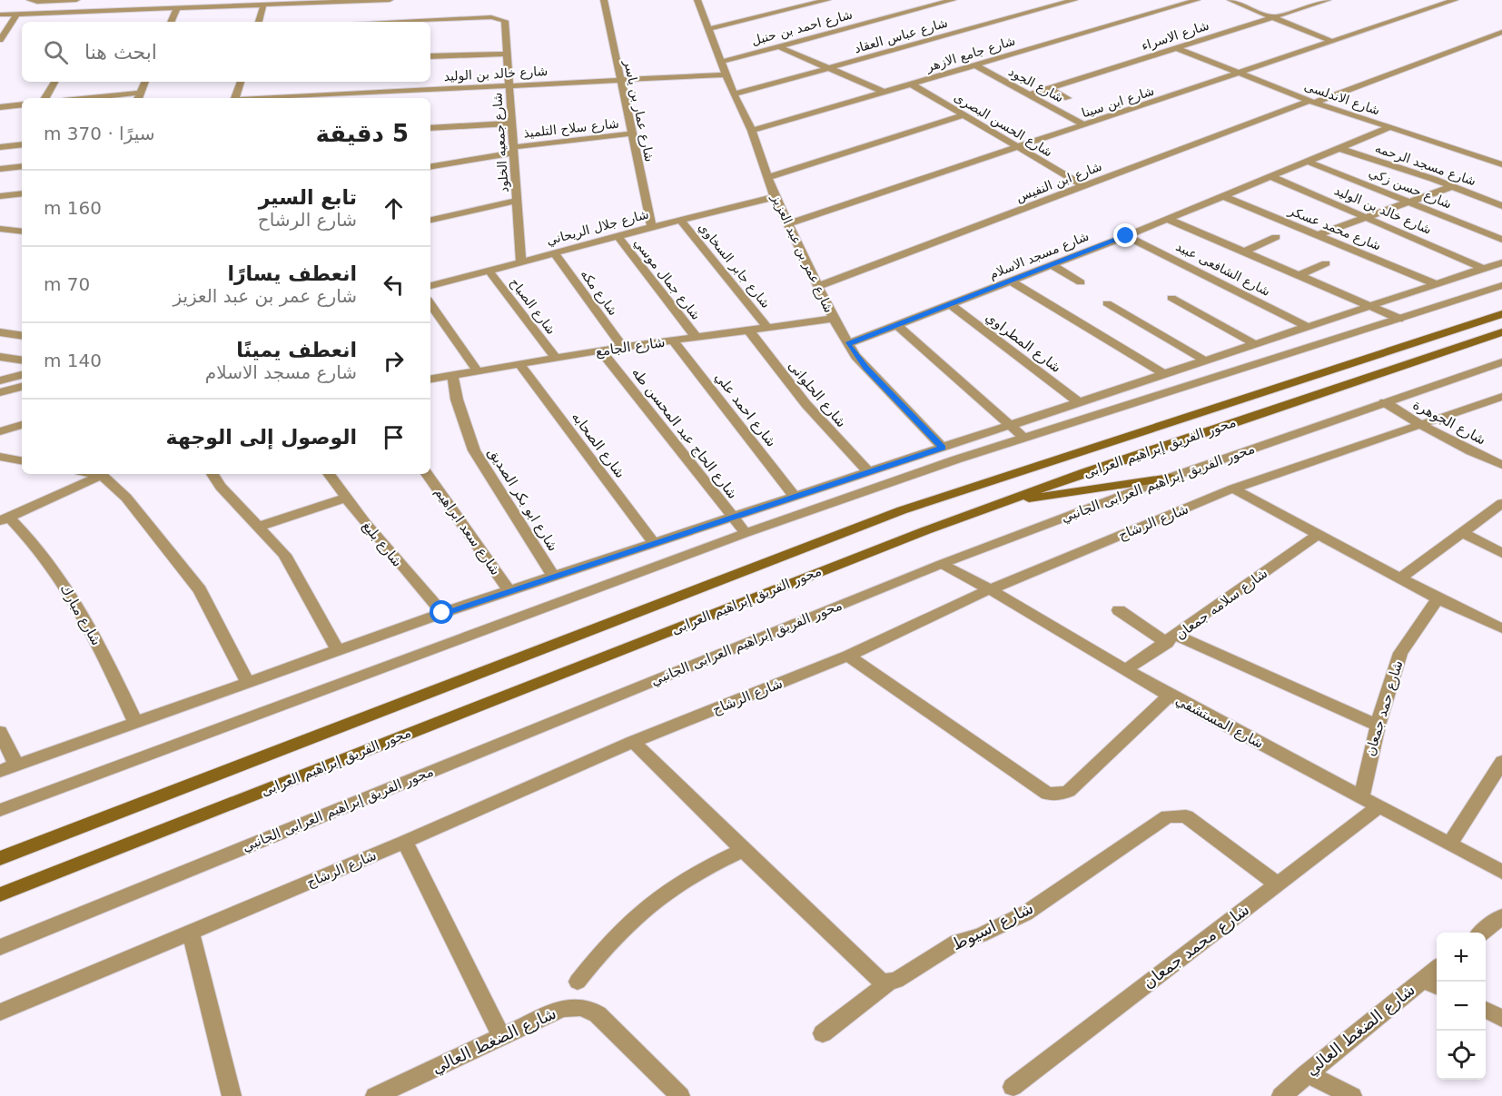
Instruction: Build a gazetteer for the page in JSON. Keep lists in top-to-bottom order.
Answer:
{
  "streets": {
    "main road": ["محور الفريق إبراهيم العرابى"],
    "street": [
      "شارع احمد بن حنبل",
      "شارع عباس العقاد",
      "شارع الاسراء",
      "شارع جامع الازهر",
      "شارع خالد بن الوليد",
      "شارع الجود",
      "شارع الاندلسى",
      "شارع ابن سينا",
      "شارع عمار بن ياسر",
      "شارع الحسن البصرى",
      "شارع سلاح التلميذ",
      "شارع جمعيه الخلود",
      "شارع مسجد الرحمه",
      "شارع ابن النفيس",
      "شارع حسن زكي",
      "شارع جلال الريحاني",
      "شارع محمد عسكر",
      "شارع عمر بن عبد العزيز",
      "شارع مسجد الاسلام",
      "شارع جابر السخاوي",
      "شارع الشافعى عبيد",
      "شارع جمال موسي",
      "شارع مكه",
      "شارع الصباح",
      "شارع المطراوي",
      "شارع الجامع",
      "شارع الحلوانى",
      "شارع احمد علي",
      "شارع الجوهرة",
      "شارع الحاج عبد المحسن طه",
      "شارع الصحابه",
      "محور الفريق إبراهيم العرابى الجانبي",
      "شارع ابو بكر الصديق",
      "شارع الرشاح",
      "شارع سعد ابراهيم",
      "شارع بليغ",
      "شارع سلامه جمعان",
      "شارع مبارك",
      "شارع حمد جمعان",
      "شارع المستشفي",
      "شارع اسيوط",
      "شارع محمد جمعان",
      "شارع الضغط العالي"
    ]
  },
  "crossings": [
    ["شارع احمد بن حنبل", "شارع عمر بن عبد العزيز"],
    ["شارع عباس العقاد", "شارع عمر بن عبد العزيز"],
    ["شارع الاسراء", "شارع الجود"],
    ["شارع الاسراء", "شارع الاندلسى"],
    ["شارع جامع الازهر", "شارع الجود"],
    ["شارع جامع الازهر", "شارع الحسن البصرى"],
    ["شارع جامع الازهر", "شارع عمر بن عبد العزيز"],
    ["شارع خالد بن الوليد", "شارع عمار بن ياسر"],
    ["شارع خالد بن الوليد", "شارع جمعيه الخلود"],
    ["شارع خالد بن الوليد", "شارع عمر بن عبد العزيز"],
    ["شارع خالد بن الوليد", "شارع مسجد الاسلام"],
    ["شارع الجود", "شارع ابن سينا"],
    ["شارع الاندلسى", "شارع ابن سينا"],
    ["شارع الاندلسى", "شارع ابن النفيس"],
    ["شارع الاندلسى", "شارع مسجد الاسلام"],
    ["شارع ابن سينا", "شارع الحسن البصرى"],
    ["شارع ابن سينا", "شارع عمر بن عبد العزيز"],
    ["شارع عمار بن ياسر", "شارع سلاح التلميذ"],
    ["شارع عمار بن ياسر", "شارع جلال الريحاني"],
    ["شارع الحسن البصرى", "شارع ابن النفيس"],
    ["شارع سلاح التلميذ", "شارع جمعيه الخلود"],
    ["شارع جمعيه الخلود", "شارع جلال الريحاني"],
    ["شارع مسجد الرحمه", "شارع مسجد الاسلام"],
    ["شارع ابن النفيس", "شارع عمر بن عبد العزيز"],
    ["شارع حسن زكي", "شارع مسجد الاسلام"],
    ["شارع جلال الريحاني", "شارع عمر بن عبد العزيز"],
    ["شارع جلال الريحاني", "شارع جابر السخاوي"],
    ["شارع جلال الريحاني", "شارع جمال موسي"],
    ["شارع جلال الريحاني", "شارع مكه"],
    ["شارع جلال الريحاني", "شارع الصباح"],
    ["شارع محمد عسكر", "شارع مسجد الاسلام"],
    ["شارع عمر بن عبد العزيز", "شارع مسجد الاسلام"],
    ["شارع عمر بن عبد العزيز", "شارع الجامع"],
    ["شارع مسجد الاسلام", "شارع الشافعى عبيد"],
    ["شارع مسجد الاسلام", "شارع المطراوي"],
    ["شارع جابر السخاوي", "شارع الجامع"],
    ["شارع جمال موسي", "شارع الجامع"],
    ["شارع مكه", "شارع الجامع"],
    ["شارع الصباح", "شارع الجامع"],
    ["شارع الجامع", "شارع الحلوانى"],
    ["شارع الجامع", "شارع احمد علي"],
    ["شارع الجامع", "شارع الحاج عبد المحسن طه"],
    ["شارع الجامع", "شارع الصحابه"],
    ["شارع الجامع", "شارع ابو بكر الصديق"],
    ["شارع الجوهرة", "محور الفريق إبراهيم العرابى الجانبي"],
    ["شارع الجوهرة", "شارع الرشاح"],
    ["محور الفريق إبراهيم العرابى الجانبي", "شارع المستشفي"],
    ["شارع الرشاح", "شارع المستشفي"],
    ["شارع سلامه جمعان", "شارع المستشفي"],
    ["شارع حمد جمعان", "شارع المستشفي"],
    ["شارع المستشفي", "شارع محمد جمعان"],
    ["شارع اسيوط", "شارع محمد جمعان"]
  ],
  "page": {
    "search": "ابحث هنا",
    "heading": ["5 دقيقة", "سيرًا · 370 m"],
    "list": [
      ["تابع السير", "شارع الرشاح", "160 m"],
      ["انعطف يسارًا", "شارع عمر بن عبد العزيز", "70 m"],
      ["انعطف يمينًا", "شارع مسجد الاسلام", "140 m"],
      "الوصول إلى الوجهة"
    ],
    "map_buttons": ["+", "−"]
  }
}
